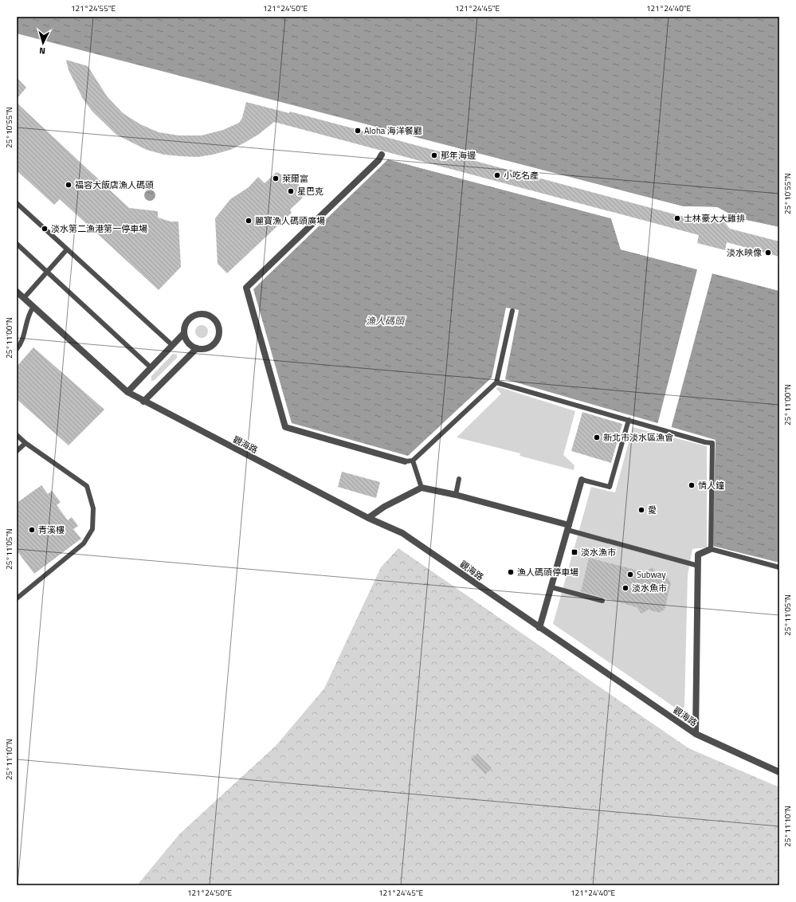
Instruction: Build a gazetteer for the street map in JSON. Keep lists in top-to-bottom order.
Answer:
{
  "streets": {
    "street": ["觀海路"]
  },
  "water": ["漁人碼頭"],
  "places": {
    "other": [
      "Aloha 海洋餐廳",
      "那年海邊",
      "小吃名產",
      "萊爾富",
      "福容大飯店漁人碼頭",
      "星巴克",
      "士林豪大大雞排",
      "麗寶漁人碼頭廣場",
      "淡水第二漁港第一停車場",
      "淡水映像",
      "新北市淡水區漁會",
      "情人鐘",
      "愛",
      "青溪樓",
      "漁人碼頭停車場",
      "Subway",
      "淡水魚市"
    ],
    "transit": ["淡水漁市"]
  },
  "north": "bottom",
  "coordinates": [
    "121°24'55\"E",
    "121°24'50\"E",
    "121°24'45\"E",
    "121°24'40\"E",
    "25°10'55\"N",
    "25°11'00\"N",
    "25°11'05\"N",
    "25°11'10\"N"
  ]
}
